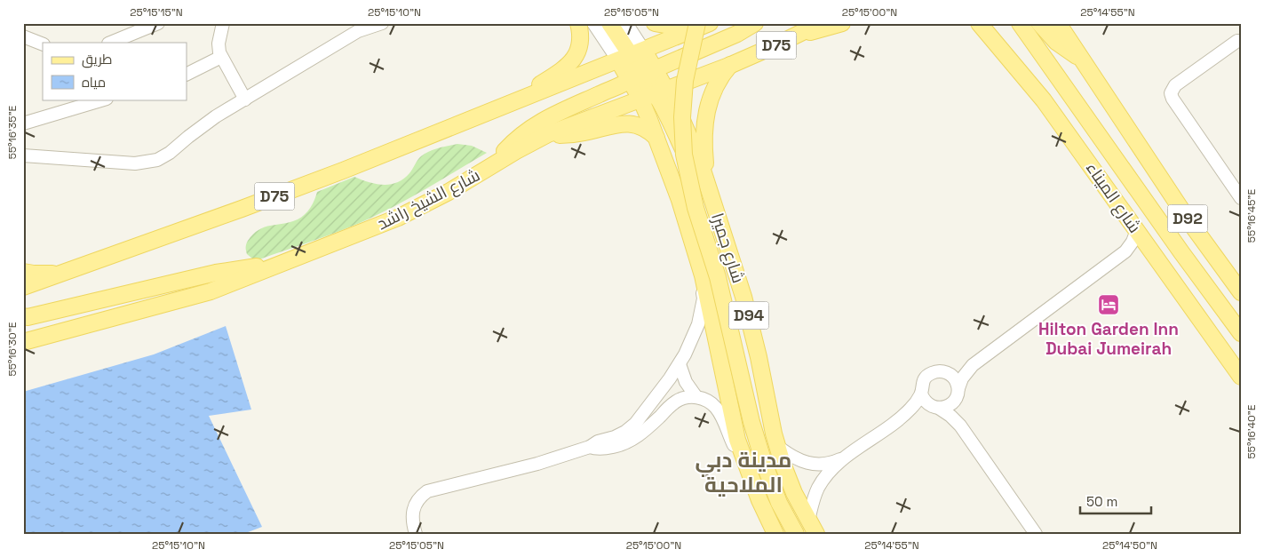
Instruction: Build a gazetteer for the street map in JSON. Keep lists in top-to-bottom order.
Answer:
{
  "streets": {
    "main road": [
      "D75",
      "شارع الميناء",
      "شارع الشيخ راشد",
      "D92",
      "شارع جميرا",
      "D94"
    ]
  },
  "crossings": [
    ["D75", "شارع جميرا"],
    ["شارع الشيخ راشد", "شارع جميرا"]
  ],
  "districts": ["مدينة دبي الملاحية"],
  "places": {
    "hotel": ["Hilton Garden Inn Dubai Jumeirah"]
  },
  "legend": ["طريق", "مياه"],
  "scale_bar": "50 m",
  "coordinates": [
    "25°15'15\"N",
    "25°15'10\"N",
    "25°15'05\"N",
    "25°15'00\"N",
    "25°14'55\"N",
    "55°16'35\"E",
    "55°16'45\"E",
    "55°16'30\"E",
    "55°16'40\"E",
    "25°14'50\"N"
  ]
}
